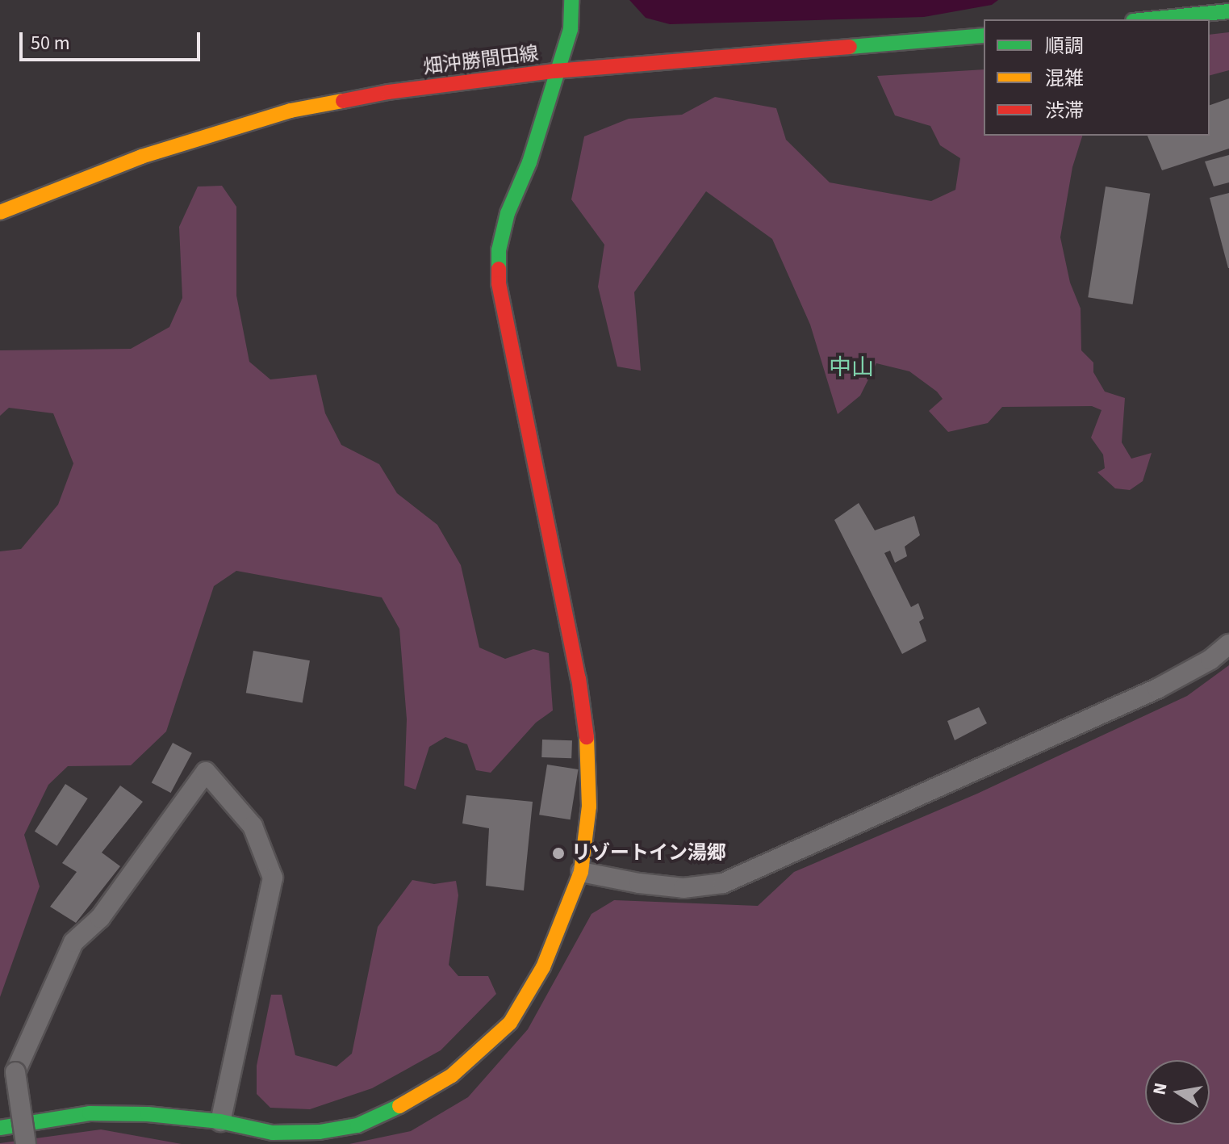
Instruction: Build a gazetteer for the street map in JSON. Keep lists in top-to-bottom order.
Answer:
{
  "streets": {
    "street": ["畑沖勝間田線"]
  },
  "districts": ["中山"],
  "places": ["リゾートイン湯郷"],
  "legend": ["順調", "混雑", "渋滞"],
  "scale_bar": "50 m",
  "north": "left"
}
